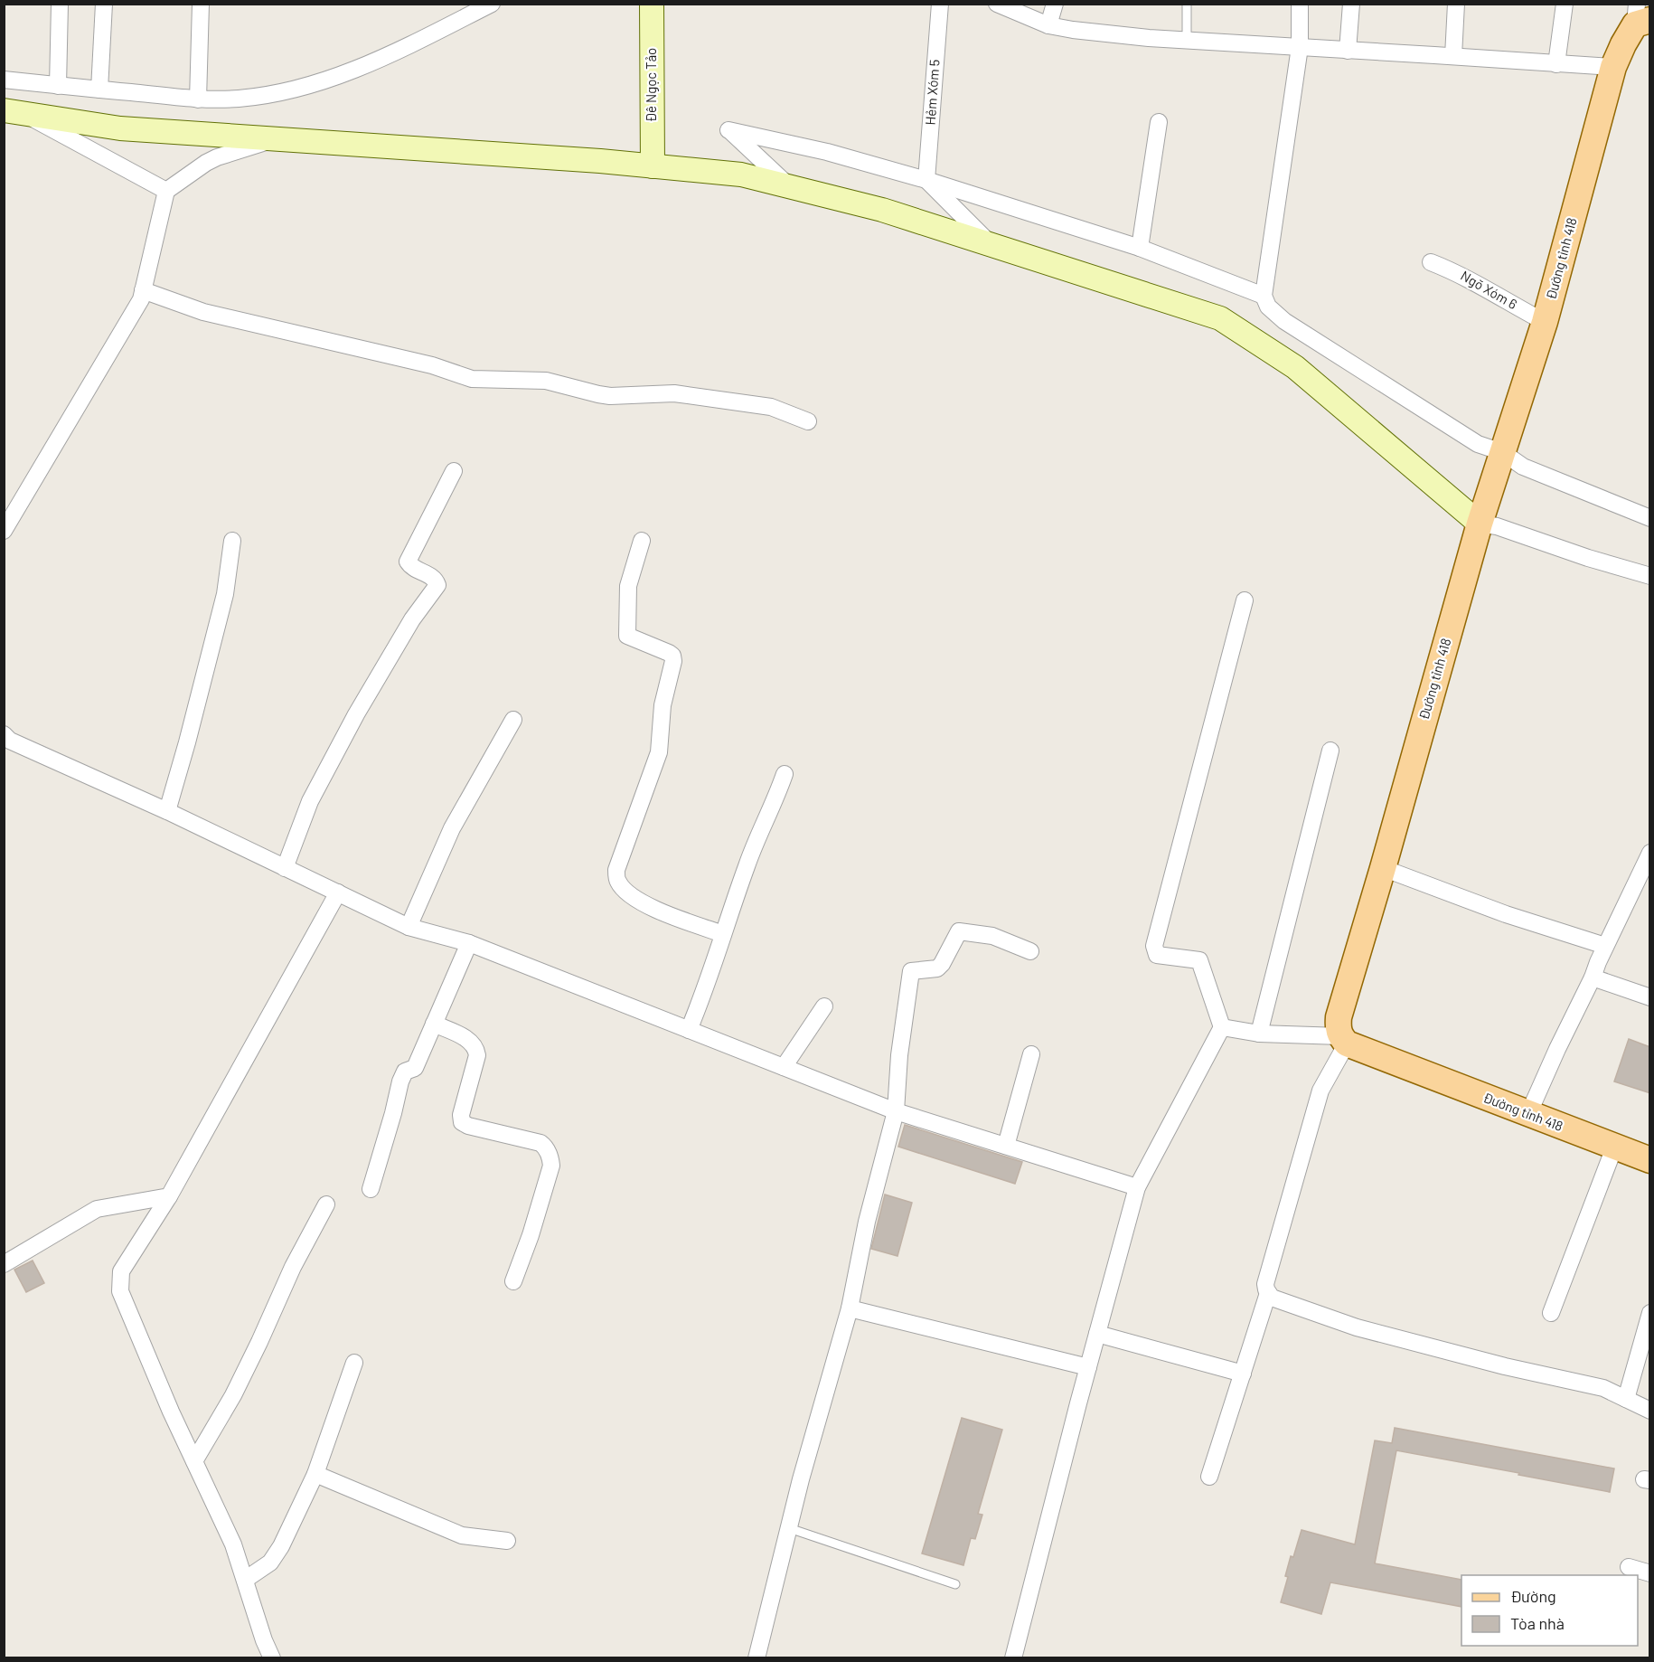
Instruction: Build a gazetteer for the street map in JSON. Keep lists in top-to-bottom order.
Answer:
{
  "streets": {
    "main road": ["Đê Ngọc Tảo", "Đường tỉnh 418"],
    "street": ["Hẻm Xóm 5", "Ngõ Xóm 6"]
  },
  "crossings": [
    ["Đường tỉnh 418", "Ngõ Xóm 6"]
  ],
  "legend": ["Đường", "Tòa nhà"]
}
